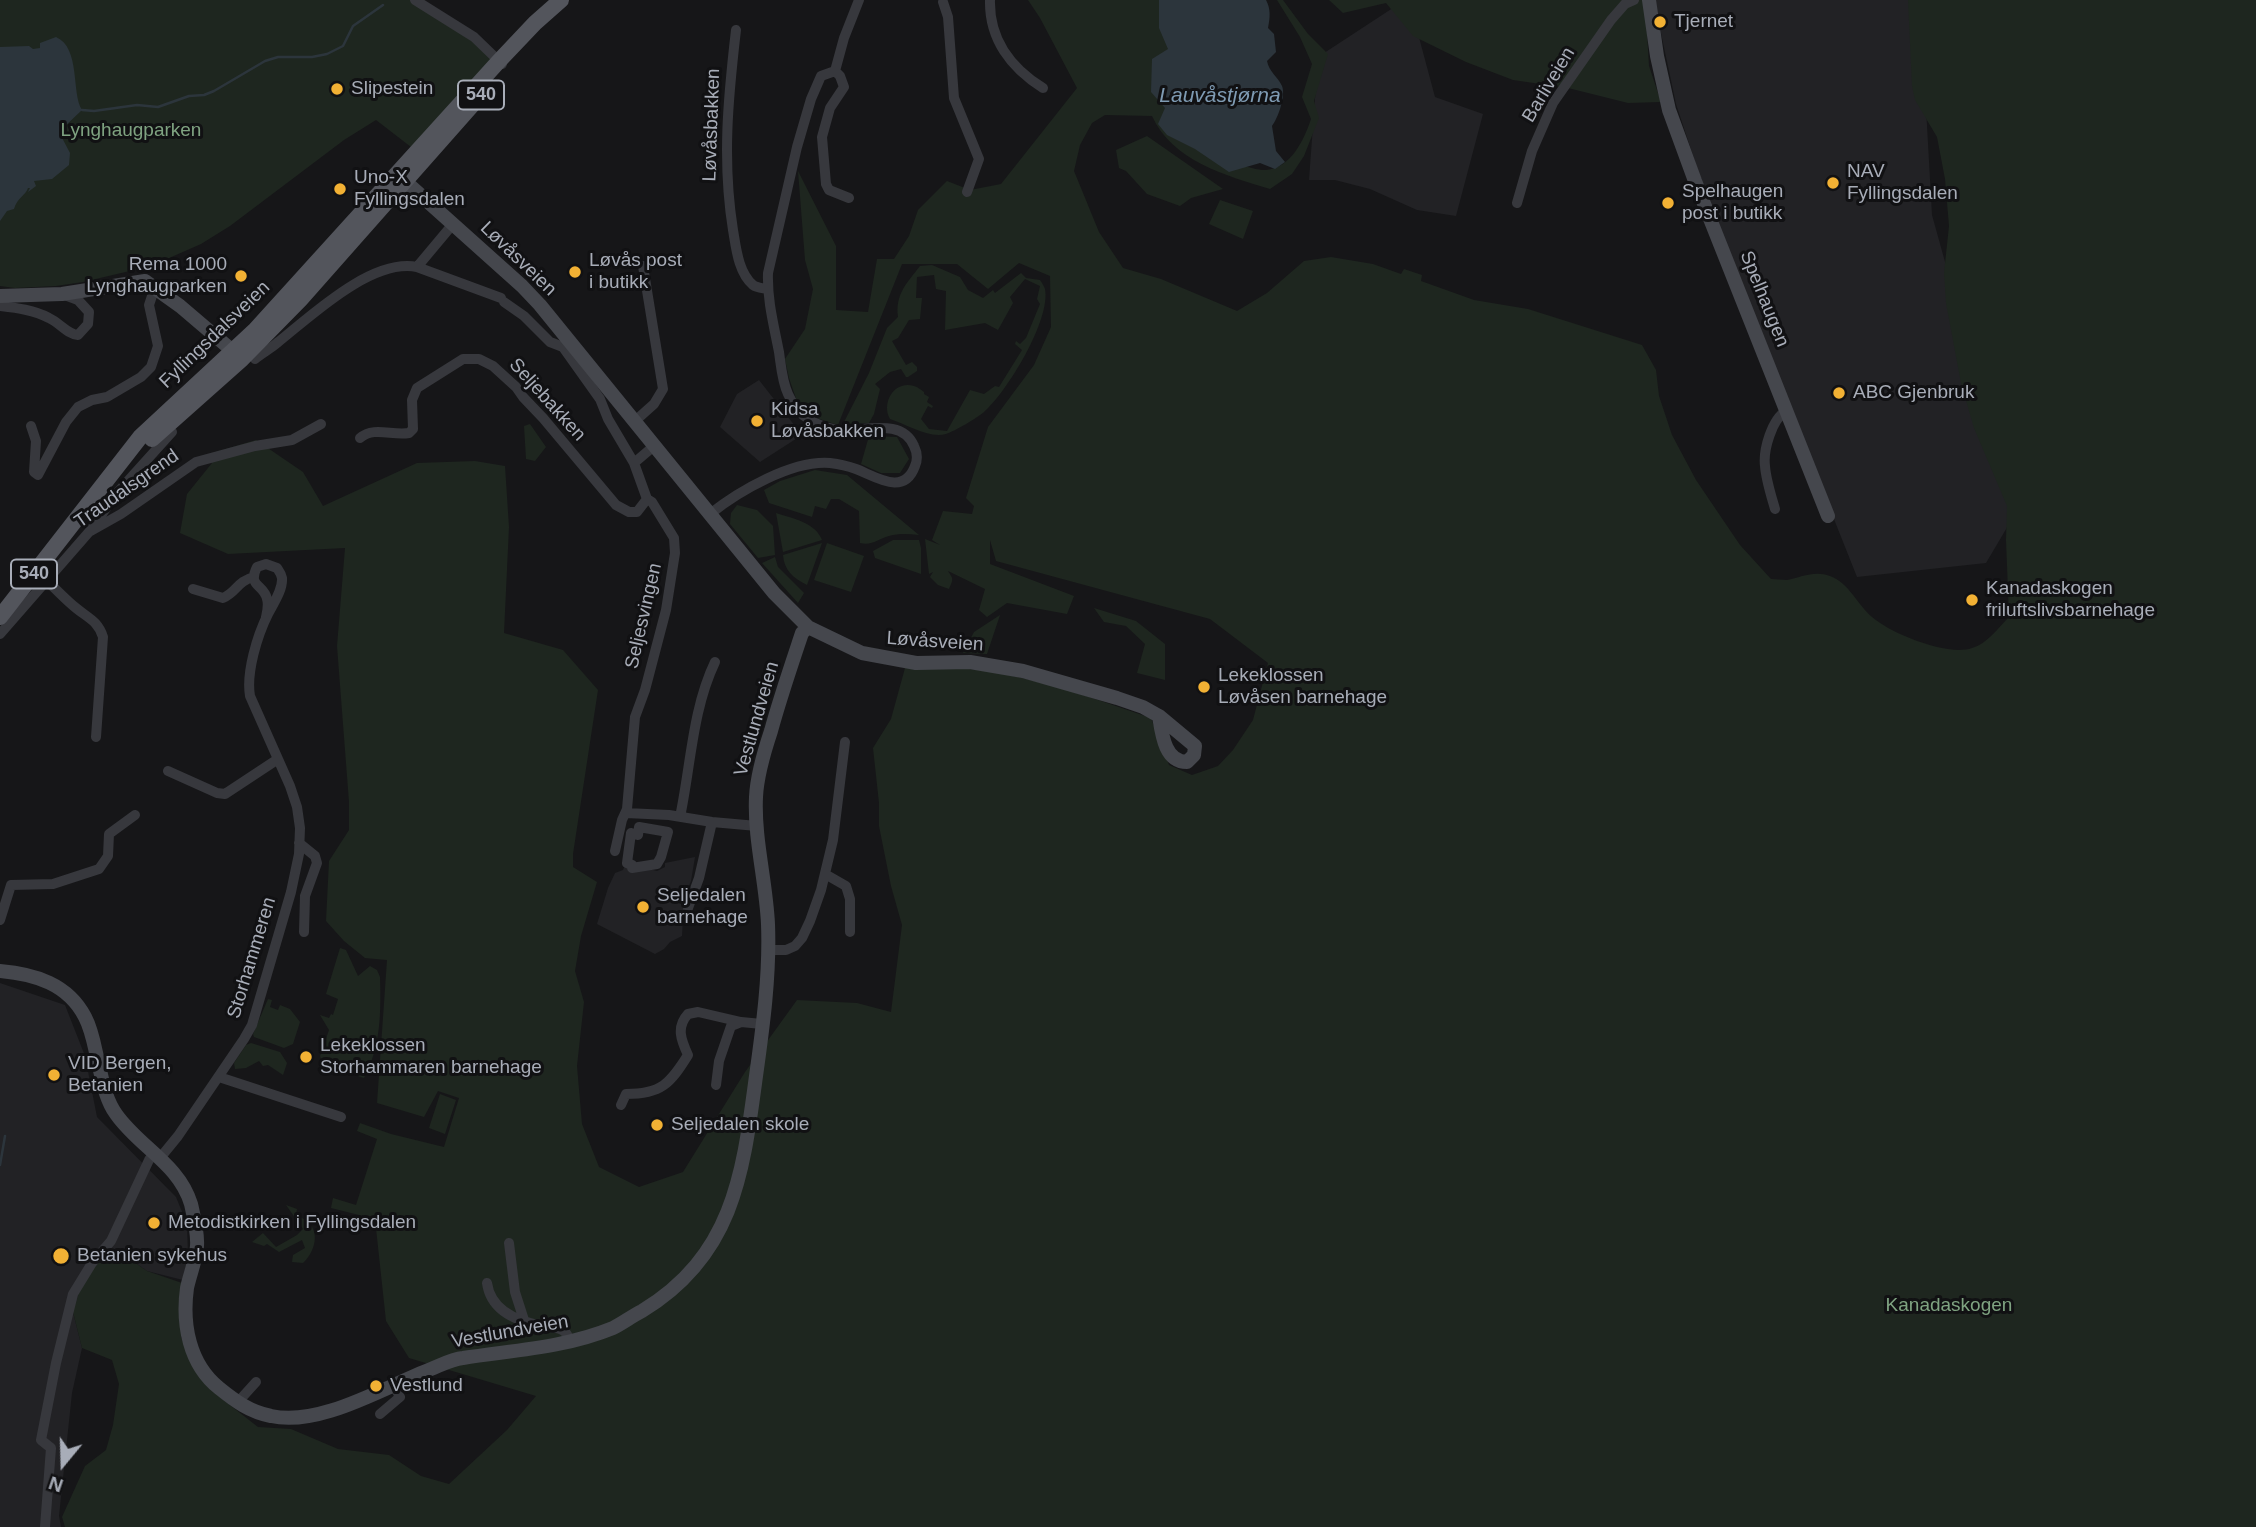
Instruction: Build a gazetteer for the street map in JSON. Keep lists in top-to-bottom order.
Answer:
{
  "streets": {
    "main road": [
      "540",
      "Løvåsveien",
      "Spelhaugen",
      "Fyllingsdalsveien",
      "Vestlundveien"
    ],
    "street": [
      "Barliveien",
      "Løvåsbakken",
      "Seljebakken",
      "Traudalsgrend",
      "Seljesvingen",
      "Storhammeren"
    ]
  },
  "crossings": [
    ["540", "Løvåsveien"],
    ["540", "Fyllingsdalsveien"],
    ["Løvåsveien", "Fyllingsdalsveien"],
    ["Løvåsveien", "Seljesvingen"],
    ["Løvåsveien", "Vestlundveien"],
    ["Fyllingsdalsveien", "Traudalsgrend"],
    ["Seljebakken", "Seljesvingen"],
    ["Vestlundveien", "Storhammeren"]
  ],
  "water": ["Lauvåstjørna"],
  "parks": ["Lynghaugparken", "Kanadaskogen"],
  "places": [
    "Tjernet",
    "Slipestein",
    "NAV Fyllingsdalen",
    "Uno-X Fyllingsdalen",
    "Spelhaugen post i butikk",
    "Løvås post i butikk",
    "Rema 1000 Lynghaugparken",
    "ABC Gjenbruk",
    "Kidsa Løvåsbakken",
    "Kanadaskogen friluftslivsbarnehage",
    "Lekeklossen Løvåsen barnehage",
    "Seljedalen barnehage",
    "Lekeklossen Storhammaren barnehage",
    "VID Bergen, Betanien",
    "Seljedalen skole",
    "Metodistkirken i Fyllingsdalen",
    "Betanien sykehus",
    "Vestlund"
  ],
  "north": "bottom"
}
